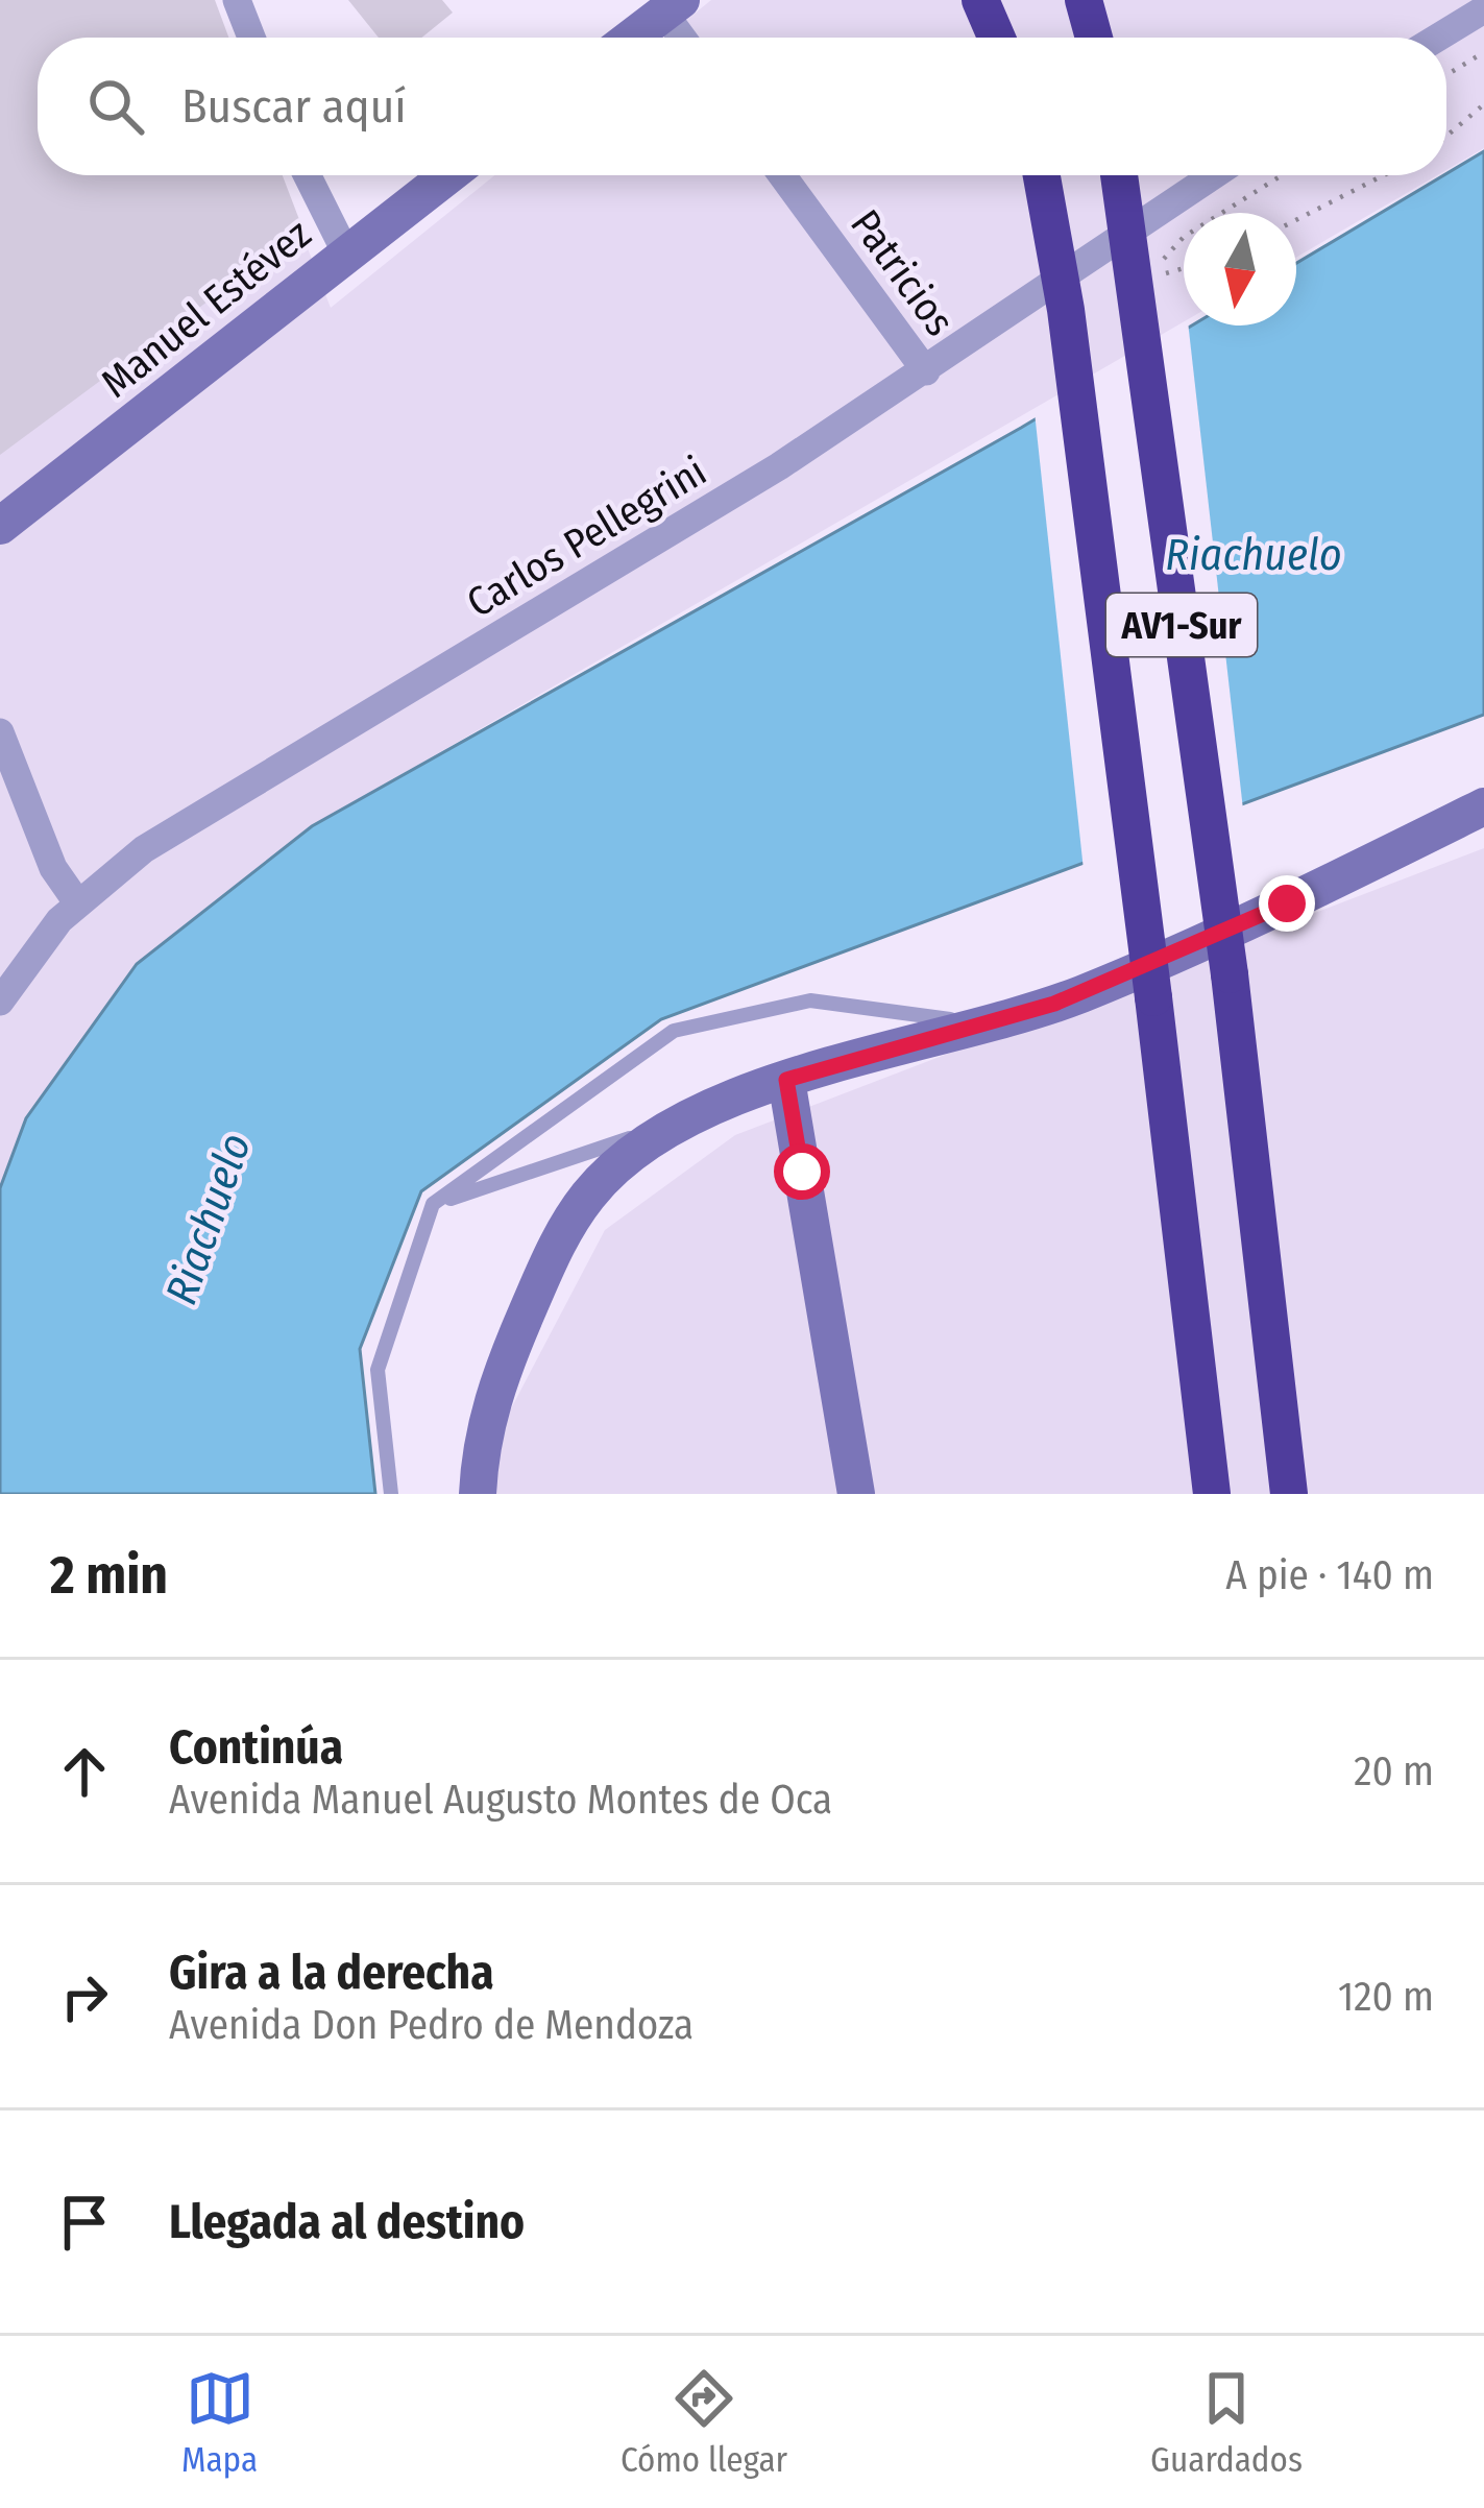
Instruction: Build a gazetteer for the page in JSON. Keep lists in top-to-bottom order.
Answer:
{
  "streets": {
    "highway": ["AV1-Sur"],
    "main road": ["Manuel Estévez"],
    "street": ["Patricios", "Carlos Pellegrini"]
  },
  "crossings": [
    ["Patricios", "Carlos Pellegrini"]
  ],
  "water": ["Riachuelo"],
  "north": "bottom",
  "page": {
    "search": "Buscar aquí",
    "heading": ["2 min", "A pie · 140 m"],
    "list": [
      ["Continúa", "Avenida Manuel Augusto Montes de Oca", "20 m"],
      ["Gira a la derecha", "Avenida Don Pedro de Mendoza", "120 m"],
      "Llegada al destino"
    ],
    "nav": ["Mapa", "Cómo llegar", "Guardados"]
  }
}
